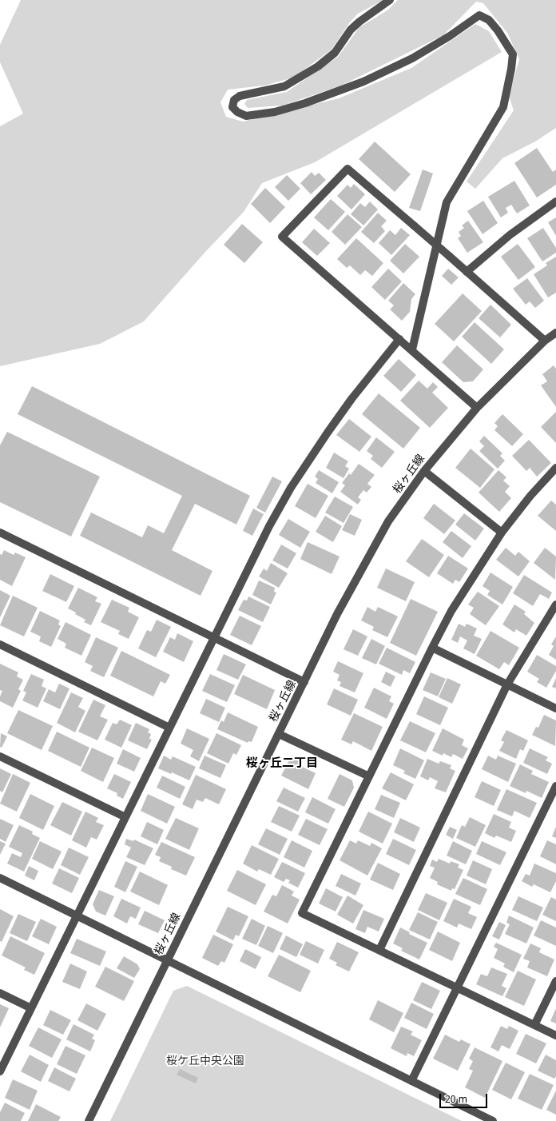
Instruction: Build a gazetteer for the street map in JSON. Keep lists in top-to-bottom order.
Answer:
{
  "streets": {
    "street": ["桜ヶ丘線"]
  },
  "districts": ["桜ヶ丘二丁目"],
  "parks": ["桜ケ丘中央公園"],
  "scale_bar": "20 m"
}
